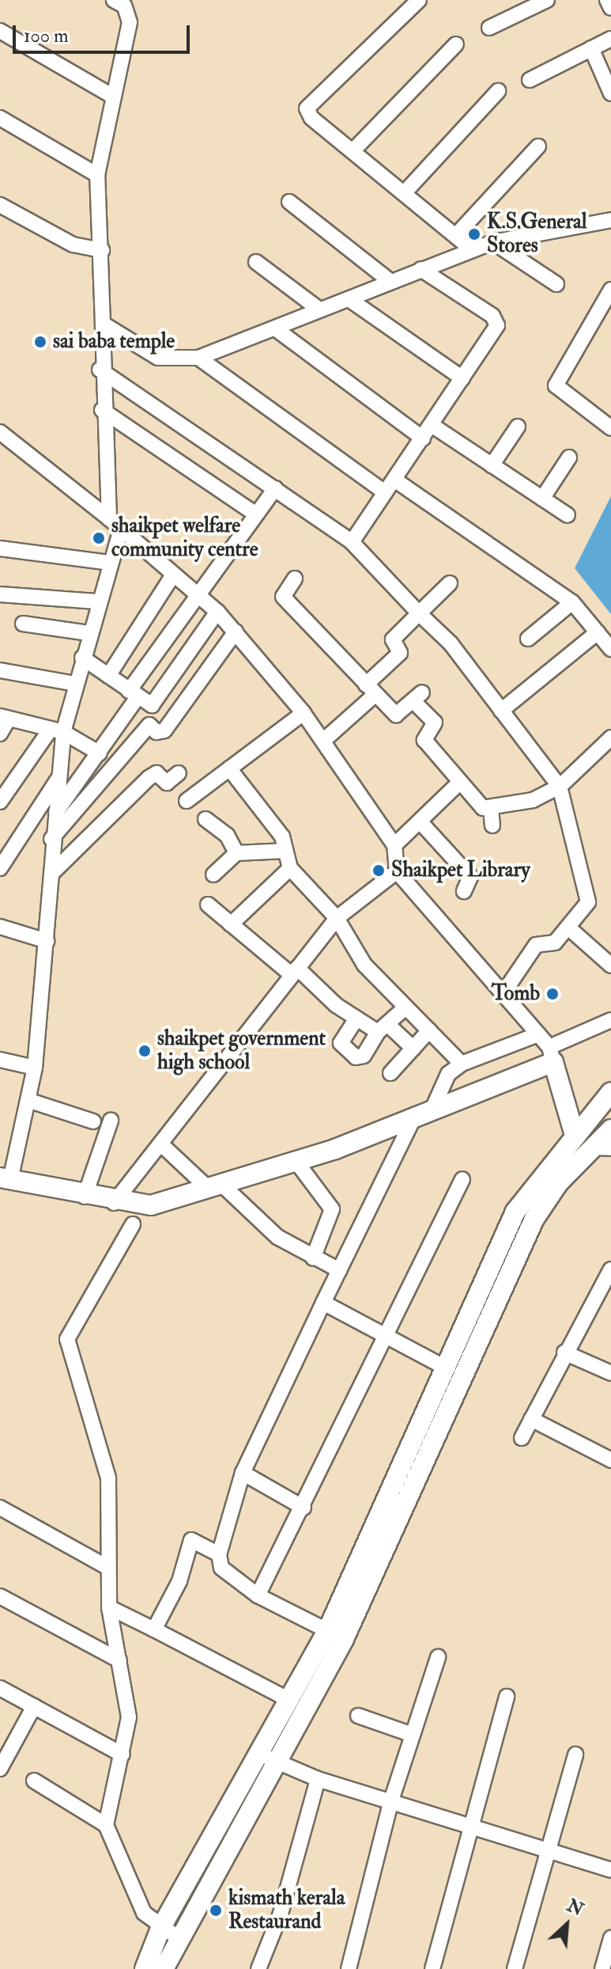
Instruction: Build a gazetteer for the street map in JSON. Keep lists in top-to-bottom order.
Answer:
{
  "places": [
    "K.S.General Stores",
    "sai baba temple",
    "shaikpet welfare community centre",
    "Shaikpet Library",
    "Tomb",
    "shaikpet government high school",
    "kismath kerala Restaurand"
  ],
  "scale_bar": "100 m",
  "north": "top right"
}
